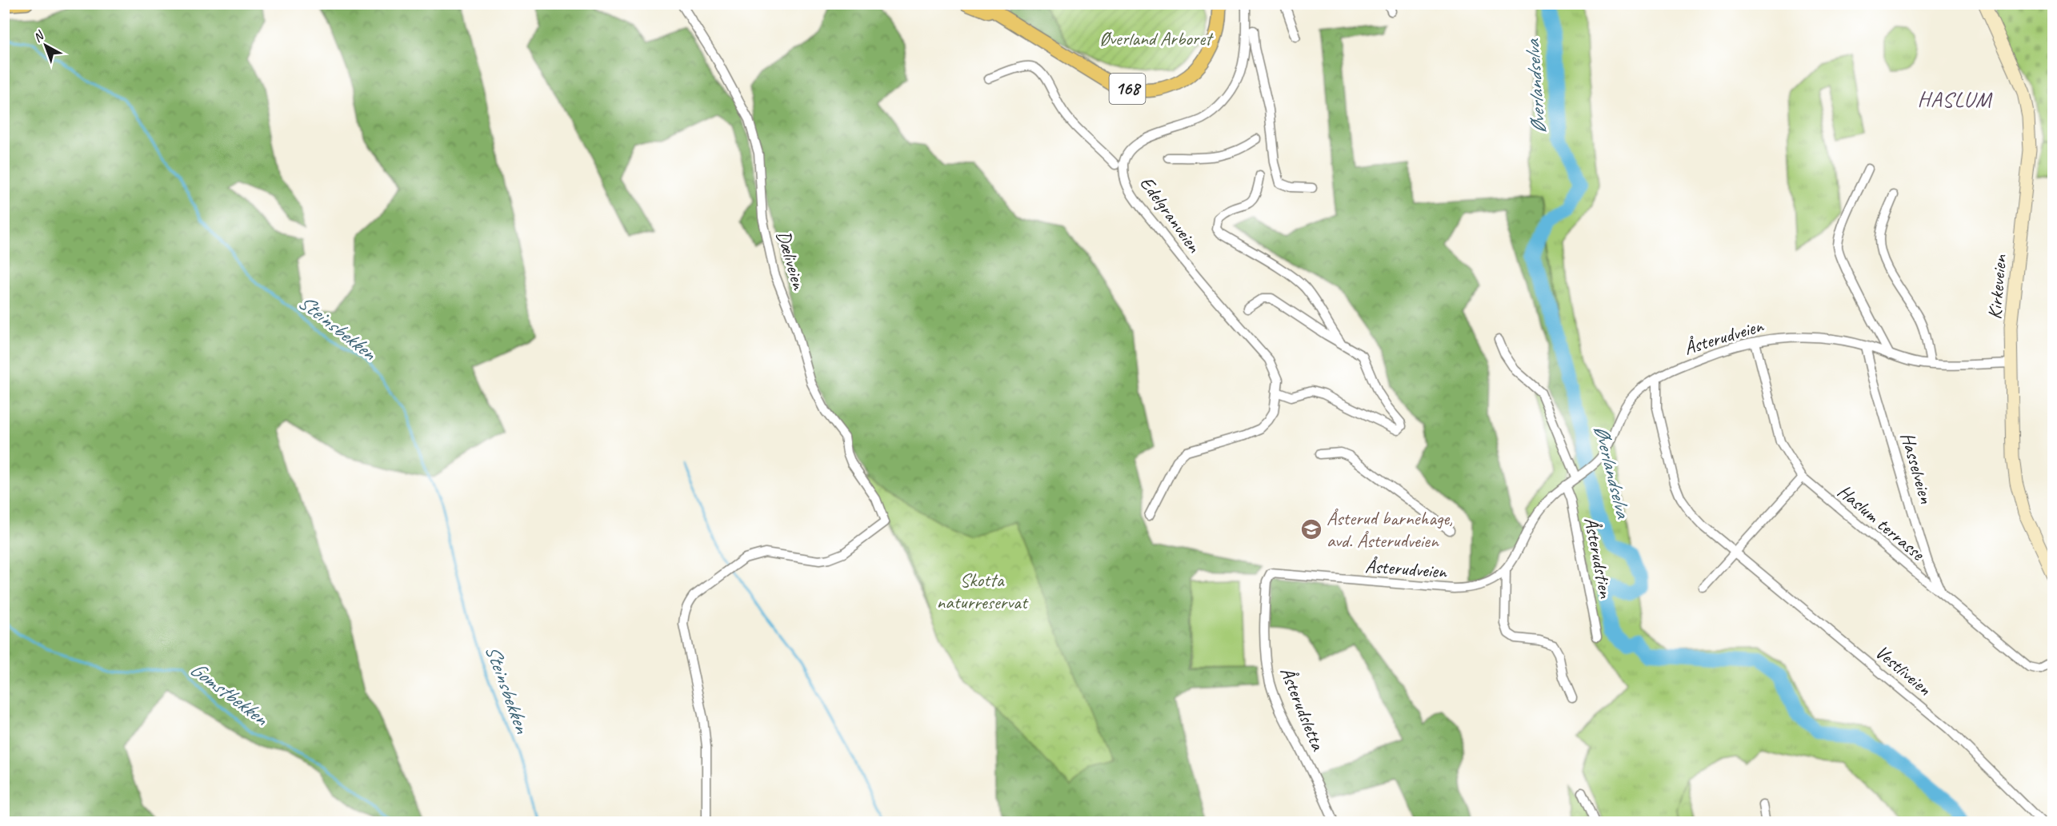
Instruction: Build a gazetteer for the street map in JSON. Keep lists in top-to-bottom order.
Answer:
{
  "streets": {
    "main road": ["168", "Kirkeveien"],
    "street": [
      "Edelgranveien",
      "Dæliveien",
      "Åsterudveien",
      "Hasselveien",
      "Haslum terrasse",
      "Åsterudstien",
      "Vestliveien",
      "Åsterudsletta"
    ]
  },
  "crossings": [
    ["Kirkeveien", "Åsterudveien"],
    ["Åsterudveien", "Hasselveien"],
    ["Åsterudveien", "Haslum terrasse"],
    ["Åsterudveien", "Åsterudstien"],
    ["Åsterudveien", "Vestliveien"],
    ["Åsterudveien", "Åsterudsletta"],
    ["Hasselveien", "Haslum terrasse"]
  ],
  "districts": ["HASLUM"],
  "water": ["Øverlandselva", "Steinsbekken", "Gomstbekken"],
  "parks": ["Øverland Arboret", "Skotta naturreservat"],
  "places": {
    "school or university": ["Åsterud barnehage, avd. Åsterudveien"]
  },
  "north": "top left"
}
